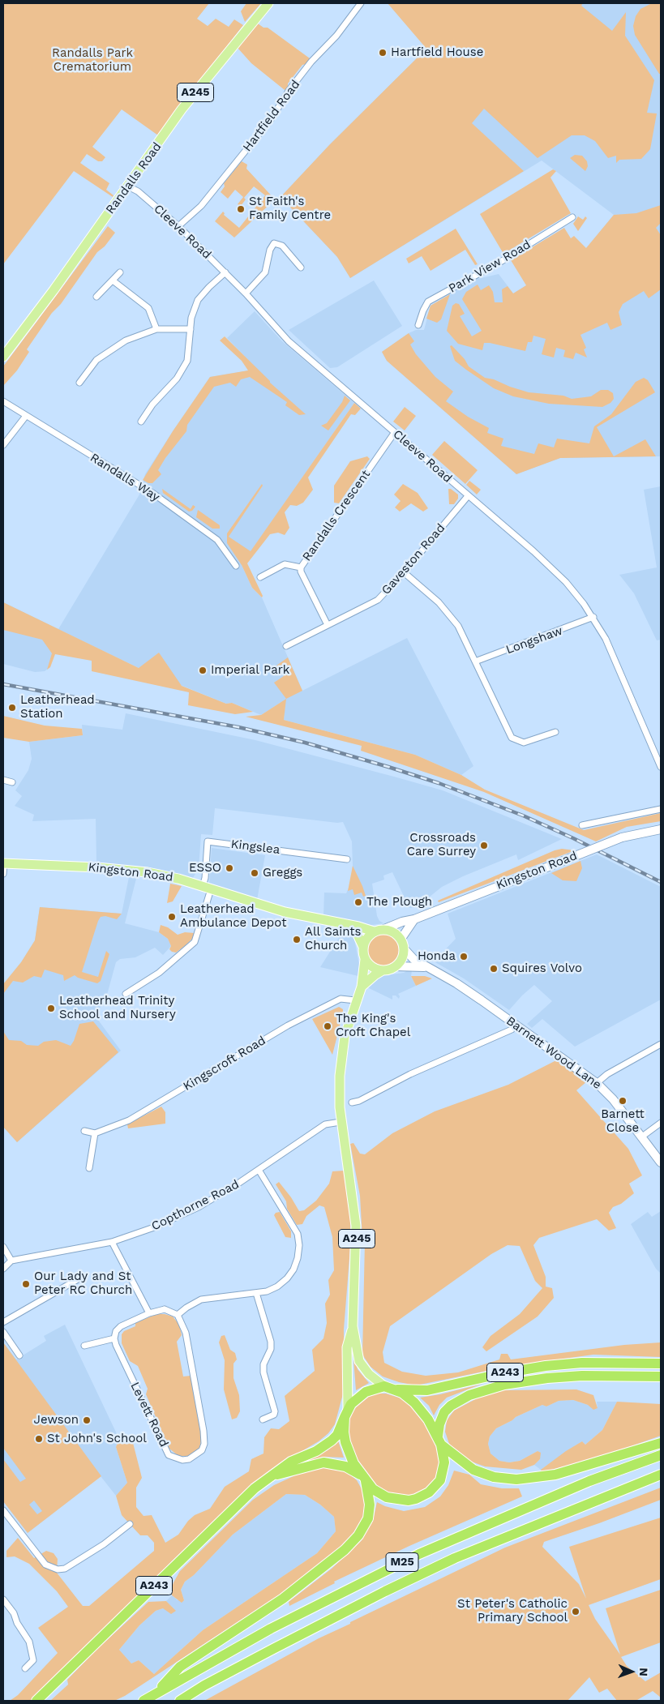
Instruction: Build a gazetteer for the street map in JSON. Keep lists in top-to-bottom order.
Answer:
{
  "streets": {
    "highway": ["A243", "M25"],
    "main road": ["A245", "Randalls Road", "Kingston Road"],
    "street": [
      "Hartfield Road",
      "Cleeve Road",
      "Park View Road",
      "Randalls Way",
      "Randalls Crescent",
      "Gaveston Road",
      "Longshaw",
      "Kingslea",
      "Barnett Wood Lane",
      "Kingscroft Road",
      "Copthorne Road",
      "Levett Road"
    ]
  },
  "crossings": [
    ["A245", "Kingston Road"],
    ["A245", "Barnett Wood Lane"],
    ["A245", "Kingscroft Road"],
    ["A245", "Copthorne Road"],
    ["A245", "A243"],
    ["A245", "M25"],
    ["Hartfield Road", "Cleeve Road"],
    ["Randalls Road", "Cleeve Road"],
    ["Cleeve Road", "Randalls Crescent"],
    ["Cleeve Road", "Gaveston Road"],
    ["Cleeve Road", "Longshaw"],
    ["Randalls Crescent", "Gaveston Road"],
    ["Kingslea", "Kingston Road"],
    ["Kingston Road", "Barnett Wood Lane"],
    ["A243", "M25"]
  ],
  "parks": ["Randalls Park Crematorium"],
  "places": [
    "Hartfield House",
    "St Faith's Family Centre",
    "Imperial Park",
    "Leatherhead Station",
    "Crossroads Care Surrey",
    "ESSO",
    "Greggs",
    "The Plough",
    "Leatherhead Ambulance Depot",
    "All Saints Church",
    "Honda",
    "Squires Volvo",
    "Leatherhead Trinity School and Nursery",
    "The King's Croft Chapel",
    "Barnett Close",
    "Our Lady and St Peter RC Church",
    "Jewson",
    "St John's School",
    "St Peter's Catholic Primary School"
  ],
  "north": "right"
}
